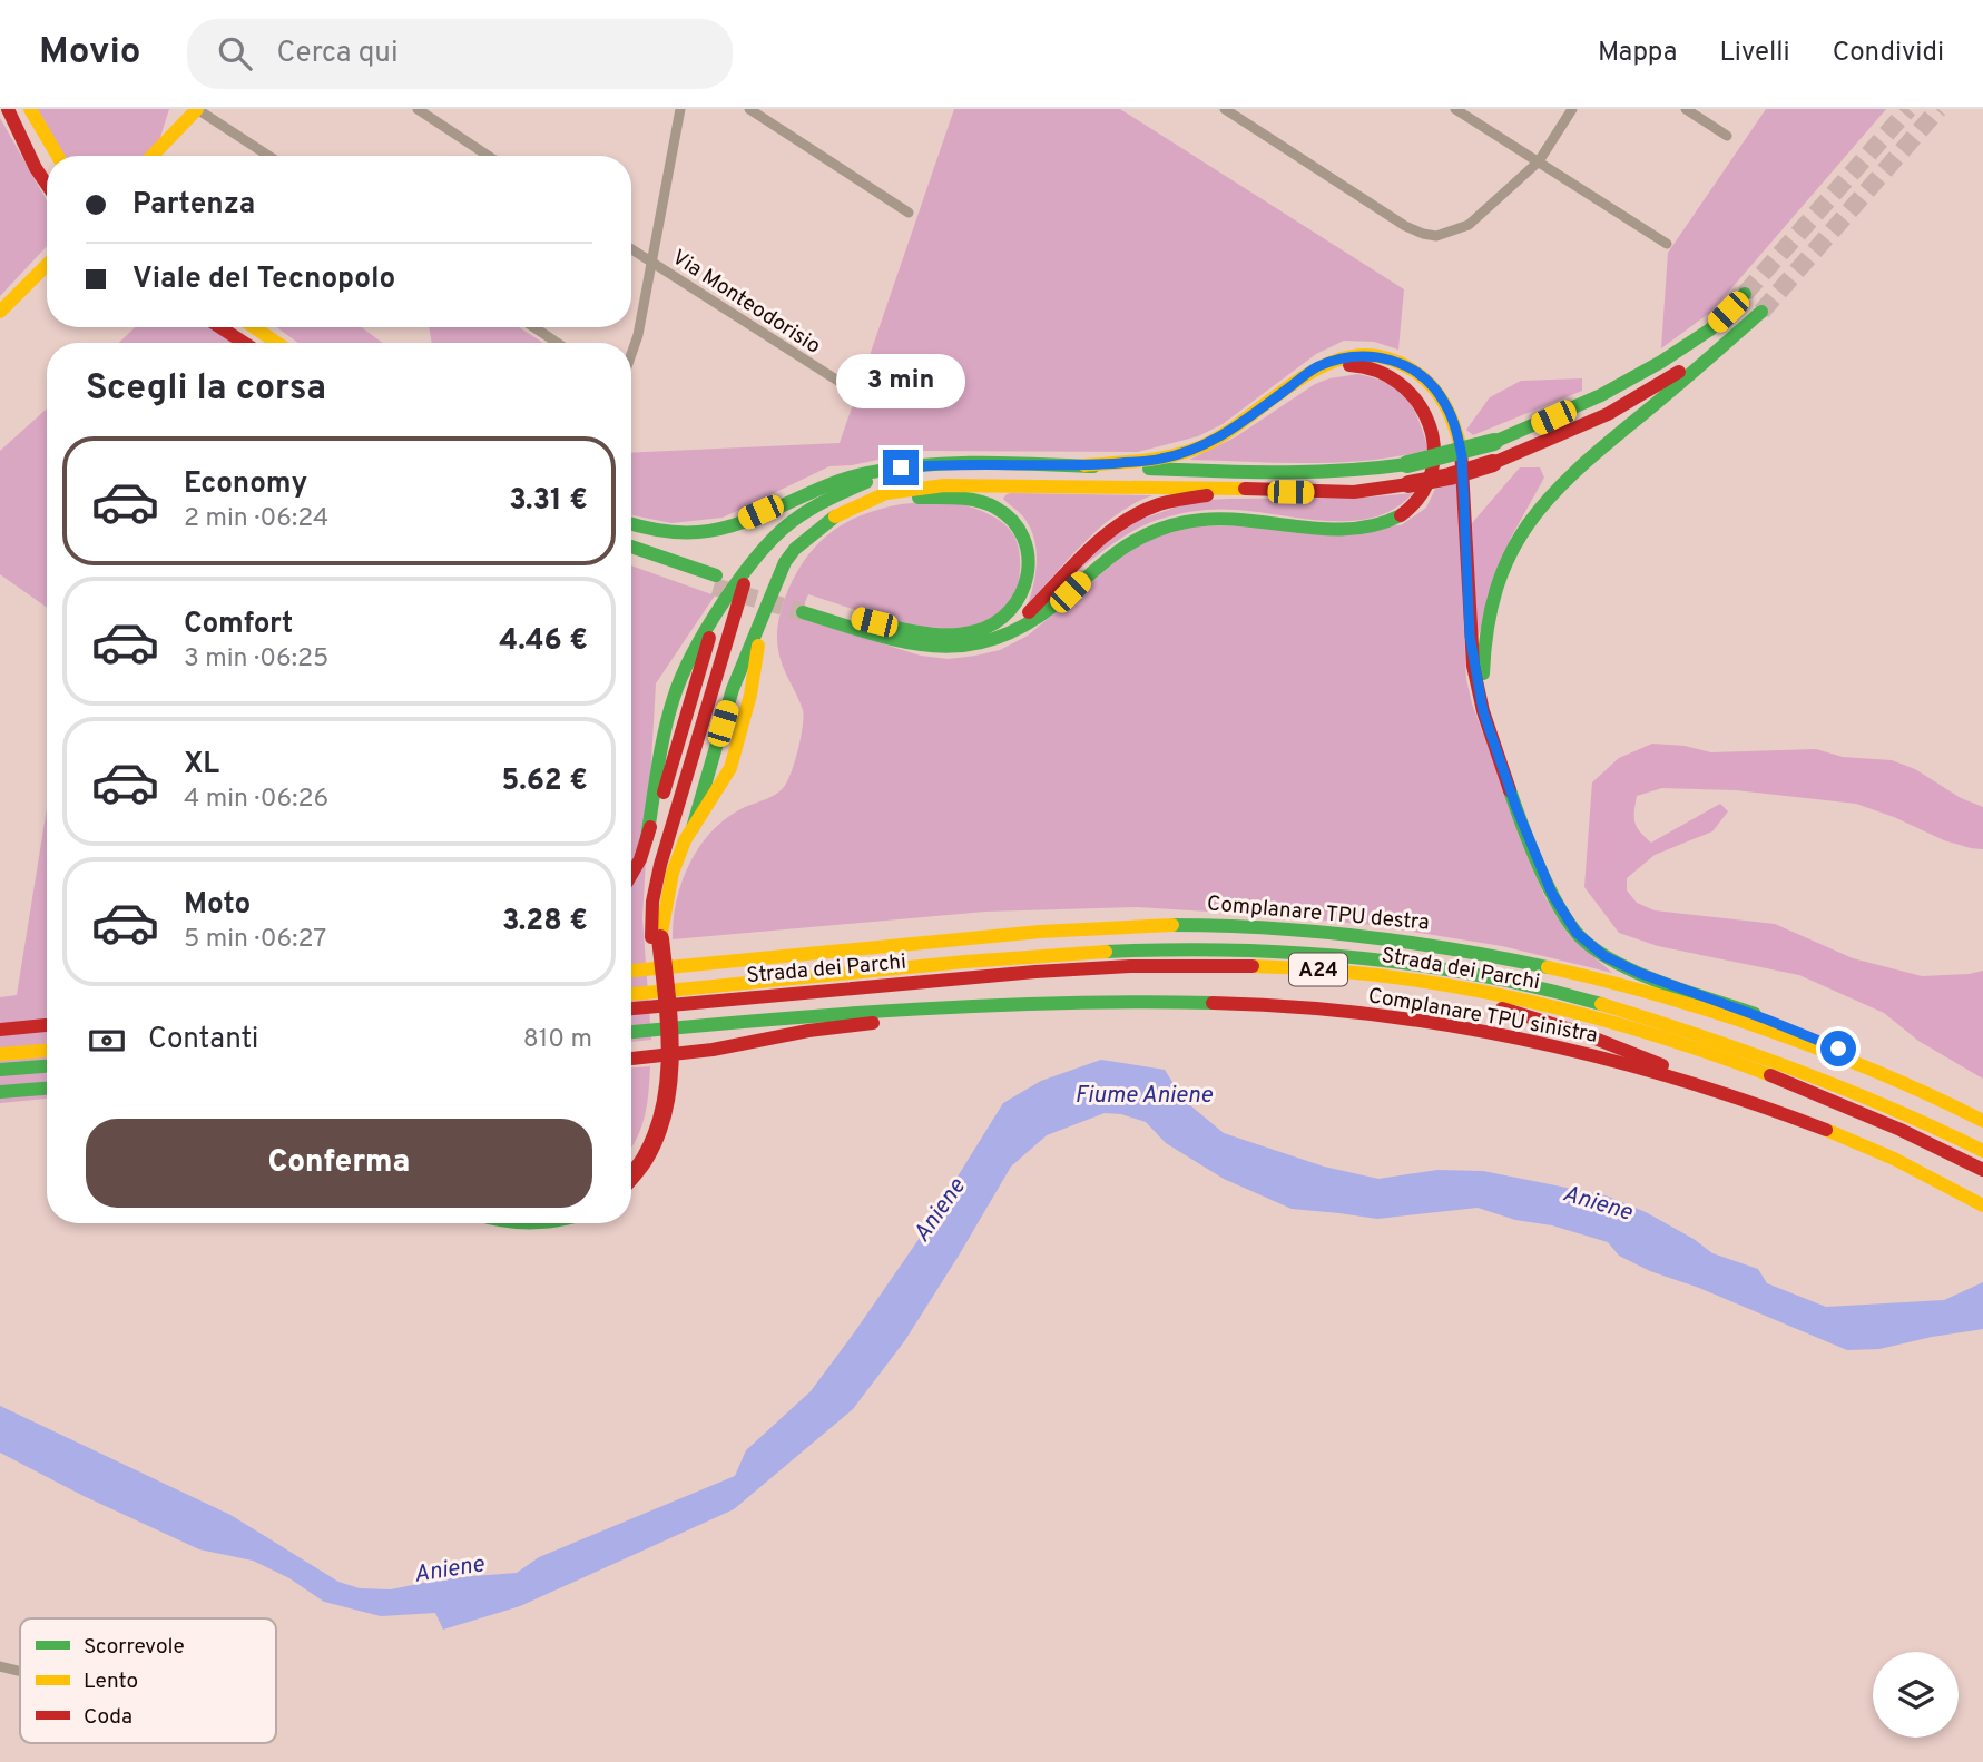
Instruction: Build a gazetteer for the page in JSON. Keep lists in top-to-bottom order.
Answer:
{
  "streets": {
    "main road": [
      "Complanare TPU destra",
      "Strada dei Parchi",
      "A24",
      "Complanare TPU sinistra"
    ],
    "street": ["Via Monteodorisio"]
  },
  "water": ["Fiume Aniene", "Aniene"],
  "legend": ["Scorrevole", "Lento", "Coda"],
  "page": {
    "header": "Movio",
    "search": "Cerca qui",
    "nav": ["Mappa", "Livelli", "Condividi"],
    "banner": ["Partenza", "Viale del Tecnopolo"],
    "heading": "Scegli la corsa",
    "bubble": "3 min",
    "list": [
      {
        "name": "Economy",
        "note": "2 min · 06:24",
        "value": "3.31 €"
      },
      {
        "name": "Comfort",
        "note": "3 min · 06:25",
        "value": "4.46 €"
      },
      {
        "name": "XL",
        "note": "4 min · 06:26",
        "value": "5.62 €"
      },
      {
        "name": "Moto",
        "note": "5 min · 06:27",
        "value": "3.28 €"
      }
    ],
    "pay": ["Contanti", "810 m"],
    "buttons": "Conferma"
  }
}
